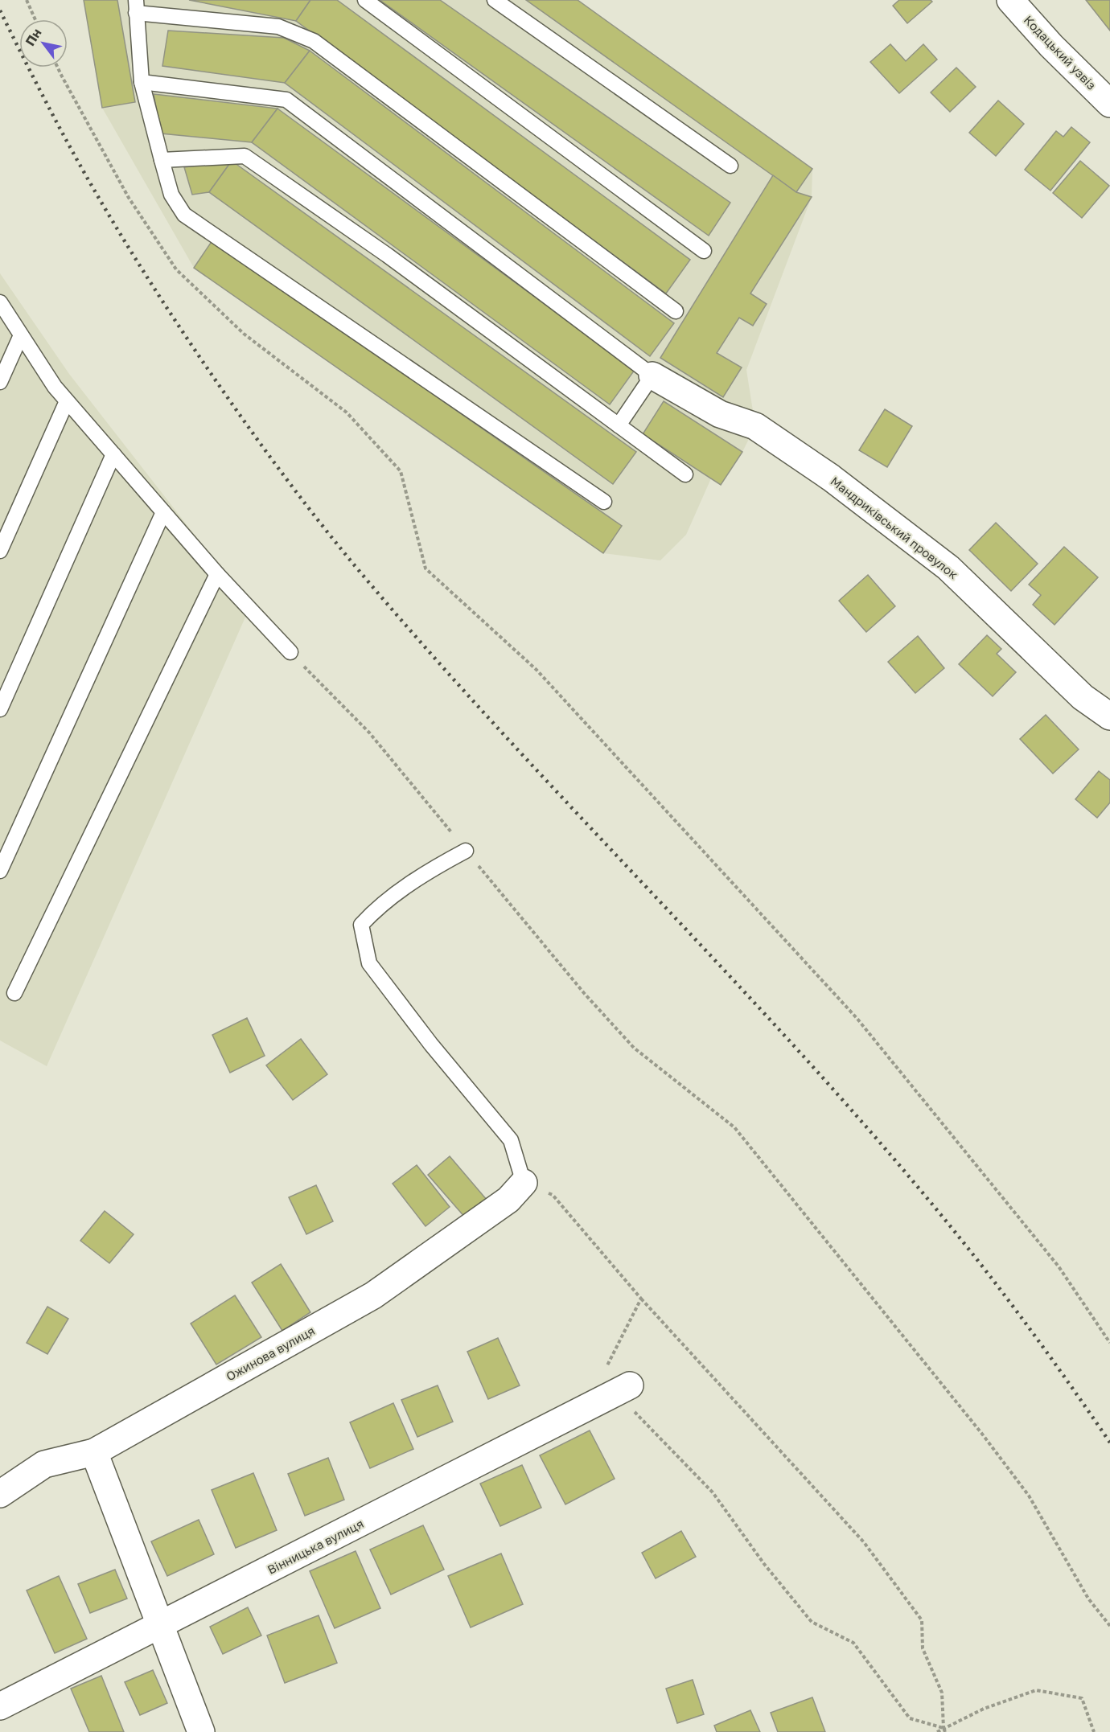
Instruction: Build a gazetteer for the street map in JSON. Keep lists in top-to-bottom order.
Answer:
{
  "streets": {
    "street": [
      "Кодацький узвіз",
      "Мандриківський провулок",
      "Ожинова вулиця",
      "Вінницька вулиця"
    ]
  },
  "north": "top left"
}
